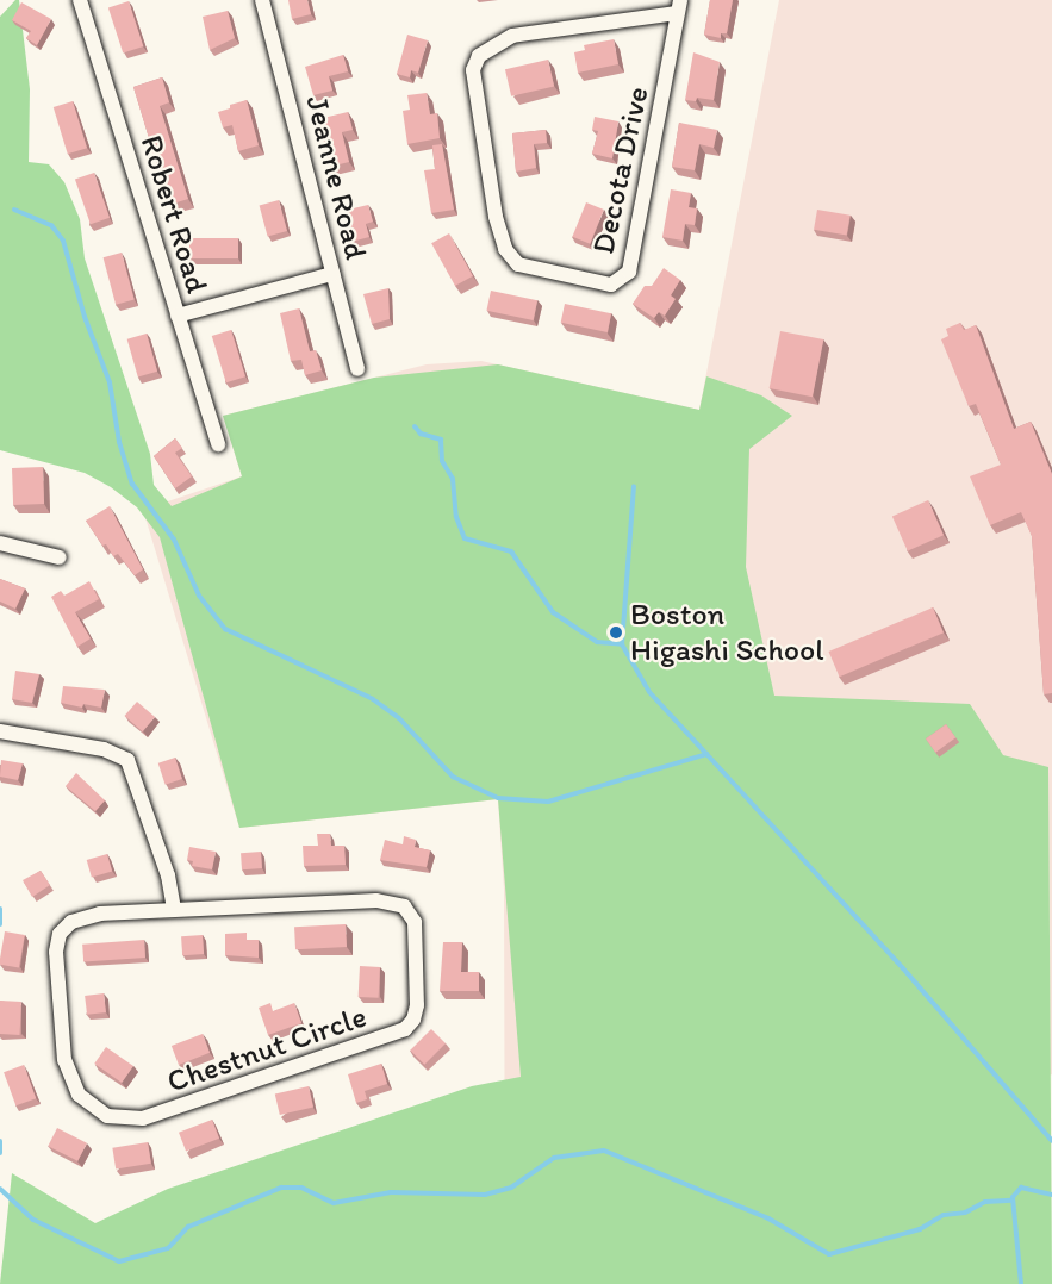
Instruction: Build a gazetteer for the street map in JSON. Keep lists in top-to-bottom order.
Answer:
{
  "streets": {
    "street": [
      "Decota Drive",
      "Jeanne Road",
      "Robert Road",
      "Chestnut Circle"
    ]
  },
  "places": ["Boston Higashi School"]
}
